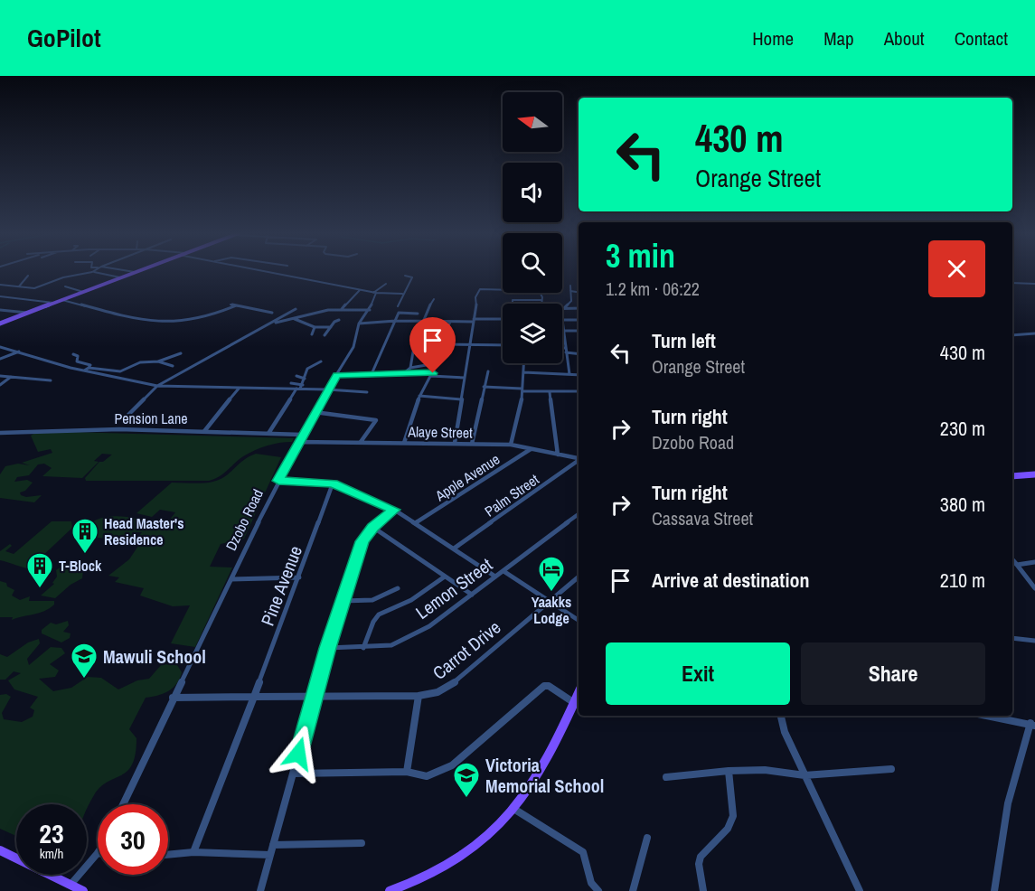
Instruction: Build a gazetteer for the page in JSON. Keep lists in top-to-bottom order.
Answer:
{
  "streets": {
    "street": [
      "Pension Lane",
      "Alaye Street",
      "Apple Avenue",
      "Palm Street",
      "Dzobo Road",
      "Pine Avenue",
      "Lemon Street",
      "Carrot Drive"
    ]
  },
  "crossings": [
    ["Pension Lane", "Dzobo Road"],
    ["Alaye Street", "Apple Avenue"],
    ["Alaye Street", "Dzobo Road"],
    ["Dzobo Road", "Carrot Drive"],
    ["Pine Avenue", "Carrot Drive"]
  ],
  "places": {
    "building": ["Head Master's Residence", "T-Block"],
    "hotel": ["Yaakks Lodge"],
    "school or university": ["Mawuli School", "Victoria Memorial School"]
  },
  "north": "left",
  "page": {
    "header": "GoPilot",
    "nav": [
      "Home",
      "Map",
      "About",
      "Contact"
    ],
    "turn": ["430 m", "Orange Street"],
    "heading": ["3 min", "1.2 km · 06:22"],
    "list": [
      {
        "name": "Turn left",
        "note": "Orange Street",
        "value": "430 m"
      },
      {
        "name": "Turn right",
        "note": "Dzobo Road",
        "value": "230 m"
      },
      {
        "name": "Turn right",
        "note": "Cassava Street",
        "value": "380 m"
      },
      {
        "name": "Arrive at destination",
        "value": "210 m"
      }
    ],
    "buttons": ["Exit", "Share"],
    "speed": "23 km/h",
    "limit": "30"
  }
}
